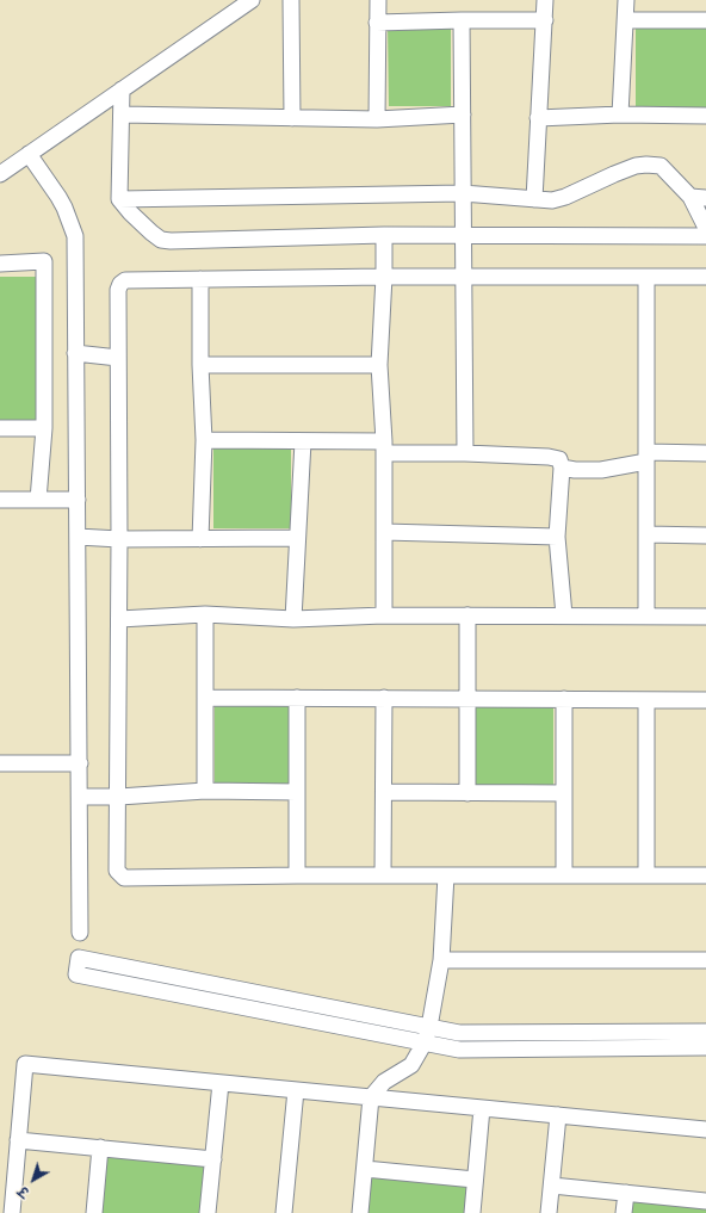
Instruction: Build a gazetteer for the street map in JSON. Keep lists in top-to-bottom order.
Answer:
{
  "north": "bottom left"
}
